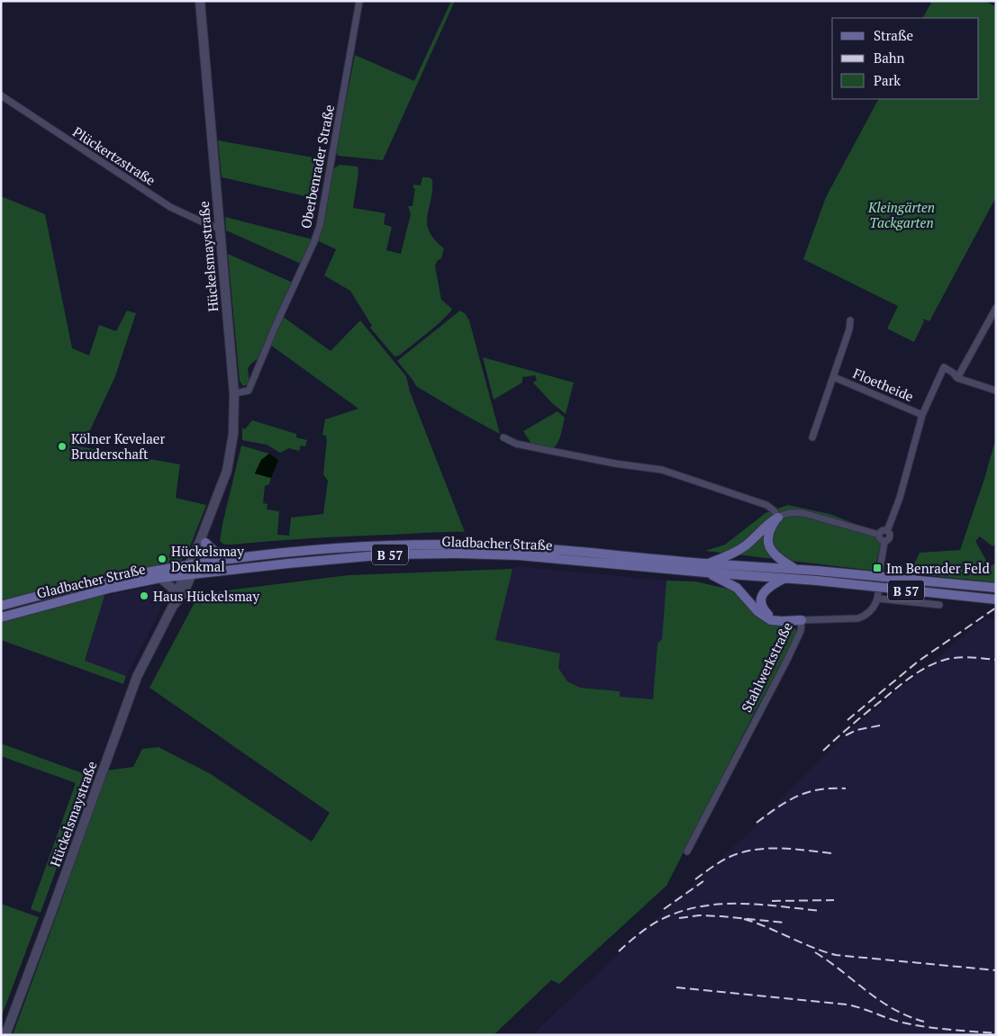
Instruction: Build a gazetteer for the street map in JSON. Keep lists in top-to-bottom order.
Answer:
{
  "streets": {
    "main road": ["Hückelsmaystraße", "Gladbacher Straße", "B 57"],
    "street": [
      "Plückertzstraße",
      "Oberbenrader Straße",
      "Floetheide",
      "Stahlwerkstraße"
    ]
  },
  "crossings": [
    ["Plückertzstraße", "Hückelsmaystraße"],
    ["Oberbenrader Straße", "Hückelsmaystraße"],
    ["Hückelsmaystraße", "Gladbacher Straße"]
  ],
  "parks": ["Kleingärten Tackgarten"],
  "places": {
    "other": ["Kölner Kevelaer Bruderschaft", "Hückelsmay Denkmal", "Haus Hückelsmay"],
    "transit": ["Im Benrader Feld"]
  },
  "legend": ["Straße", "Bahn", "Park"]
}
